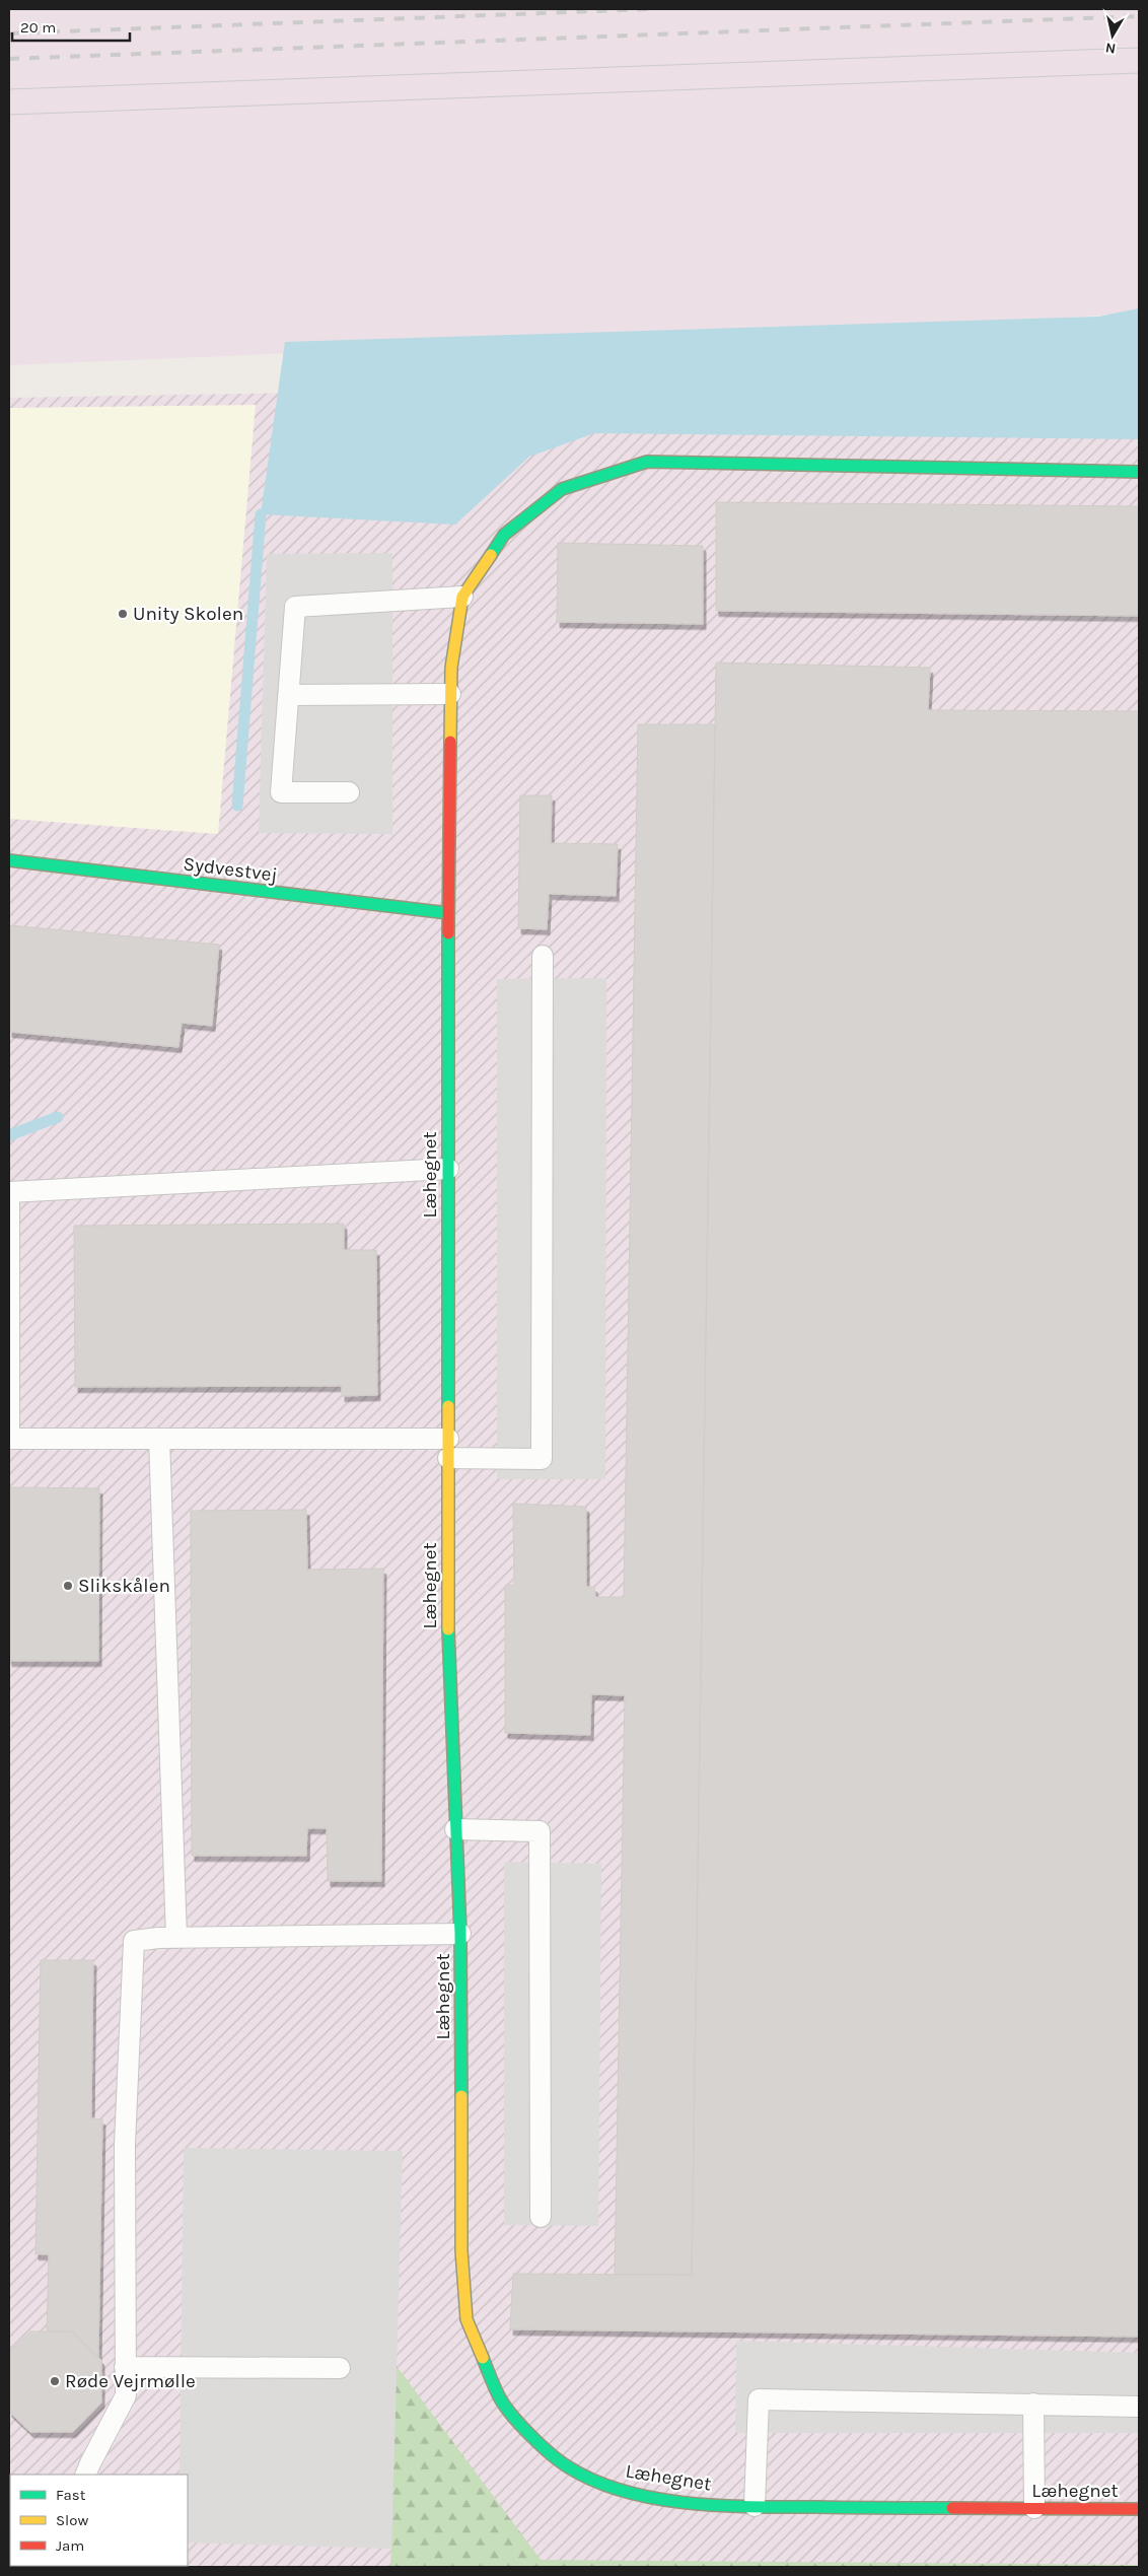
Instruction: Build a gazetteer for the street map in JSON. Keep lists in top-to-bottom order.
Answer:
{
  "streets": {
    "street": ["Sydvestvej", "Læhegnet"]
  },
  "crossings": [
    ["Sydvestvej", "Læhegnet"]
  ],
  "places": ["Unity Skolen", "Slikskålen", "Røde Vejrmølle"],
  "legend": ["Fast", "Slow", "Jam"],
  "scale_bar": "20 m",
  "north": "bottom"
}
